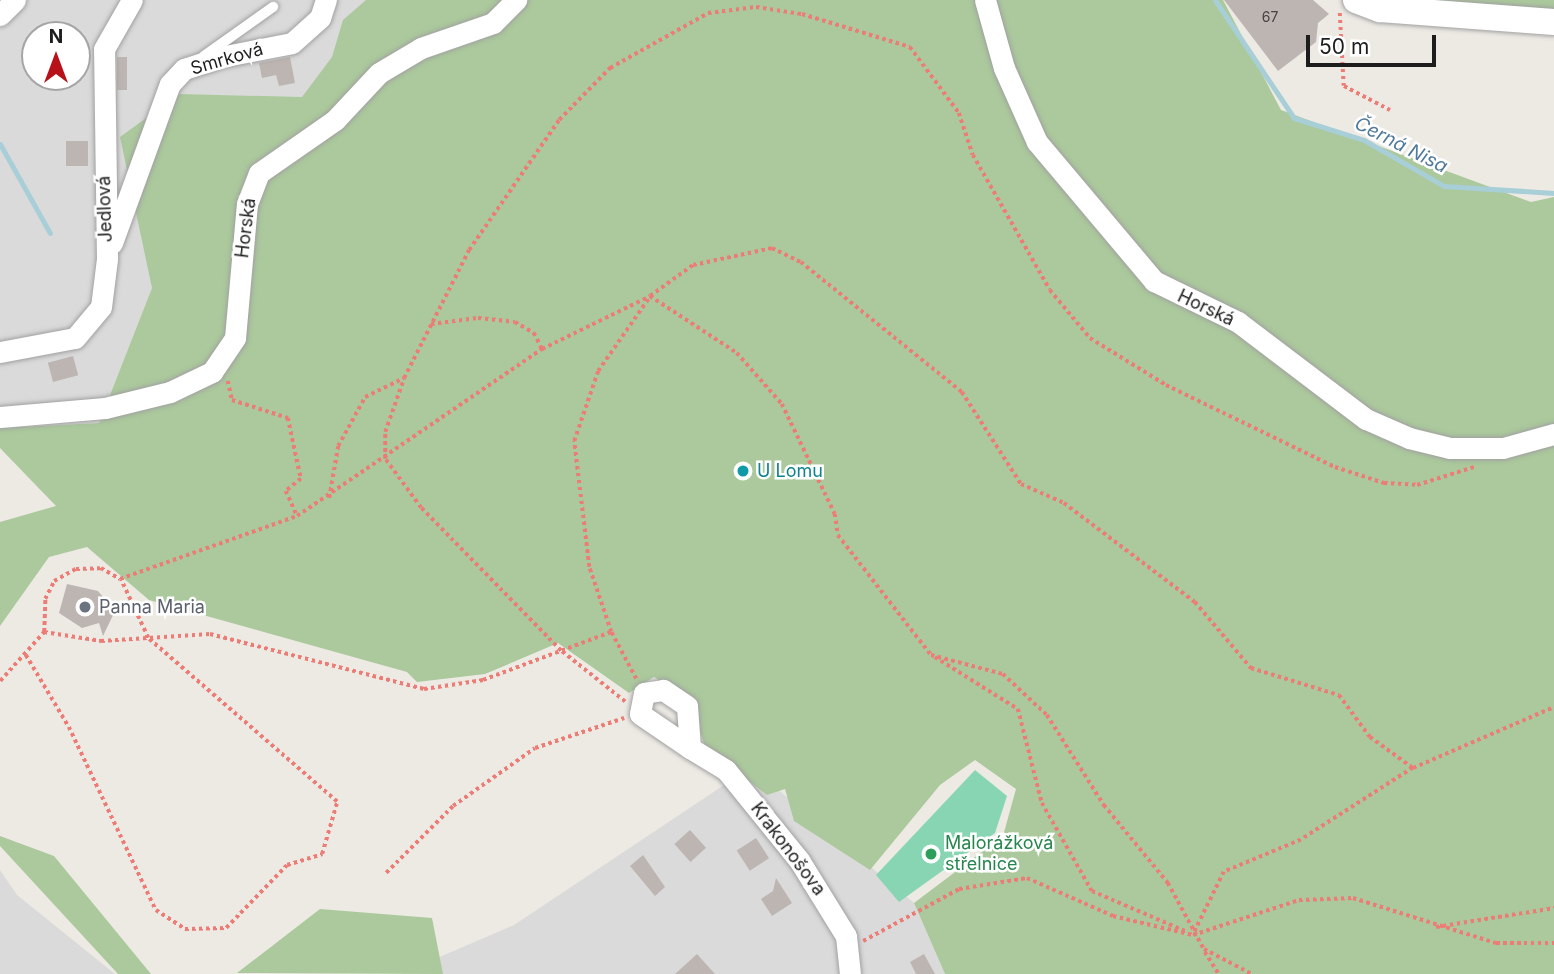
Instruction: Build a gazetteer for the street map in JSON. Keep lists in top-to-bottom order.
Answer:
{
  "streets": {
    "street": [
      "Smrková",
      "Jedlová",
      "Horská",
      "Krakonošova"
    ]
  },
  "crossings": [
    ["Smrková", "Jedlová"]
  ],
  "water": ["Černá Nisa"],
  "places": ["U Lomu", "Panna Maria", "Malorážková střelnice"],
  "house_numbers": ["67"],
  "scale_bar": "50 m",
  "north": "top"
}
